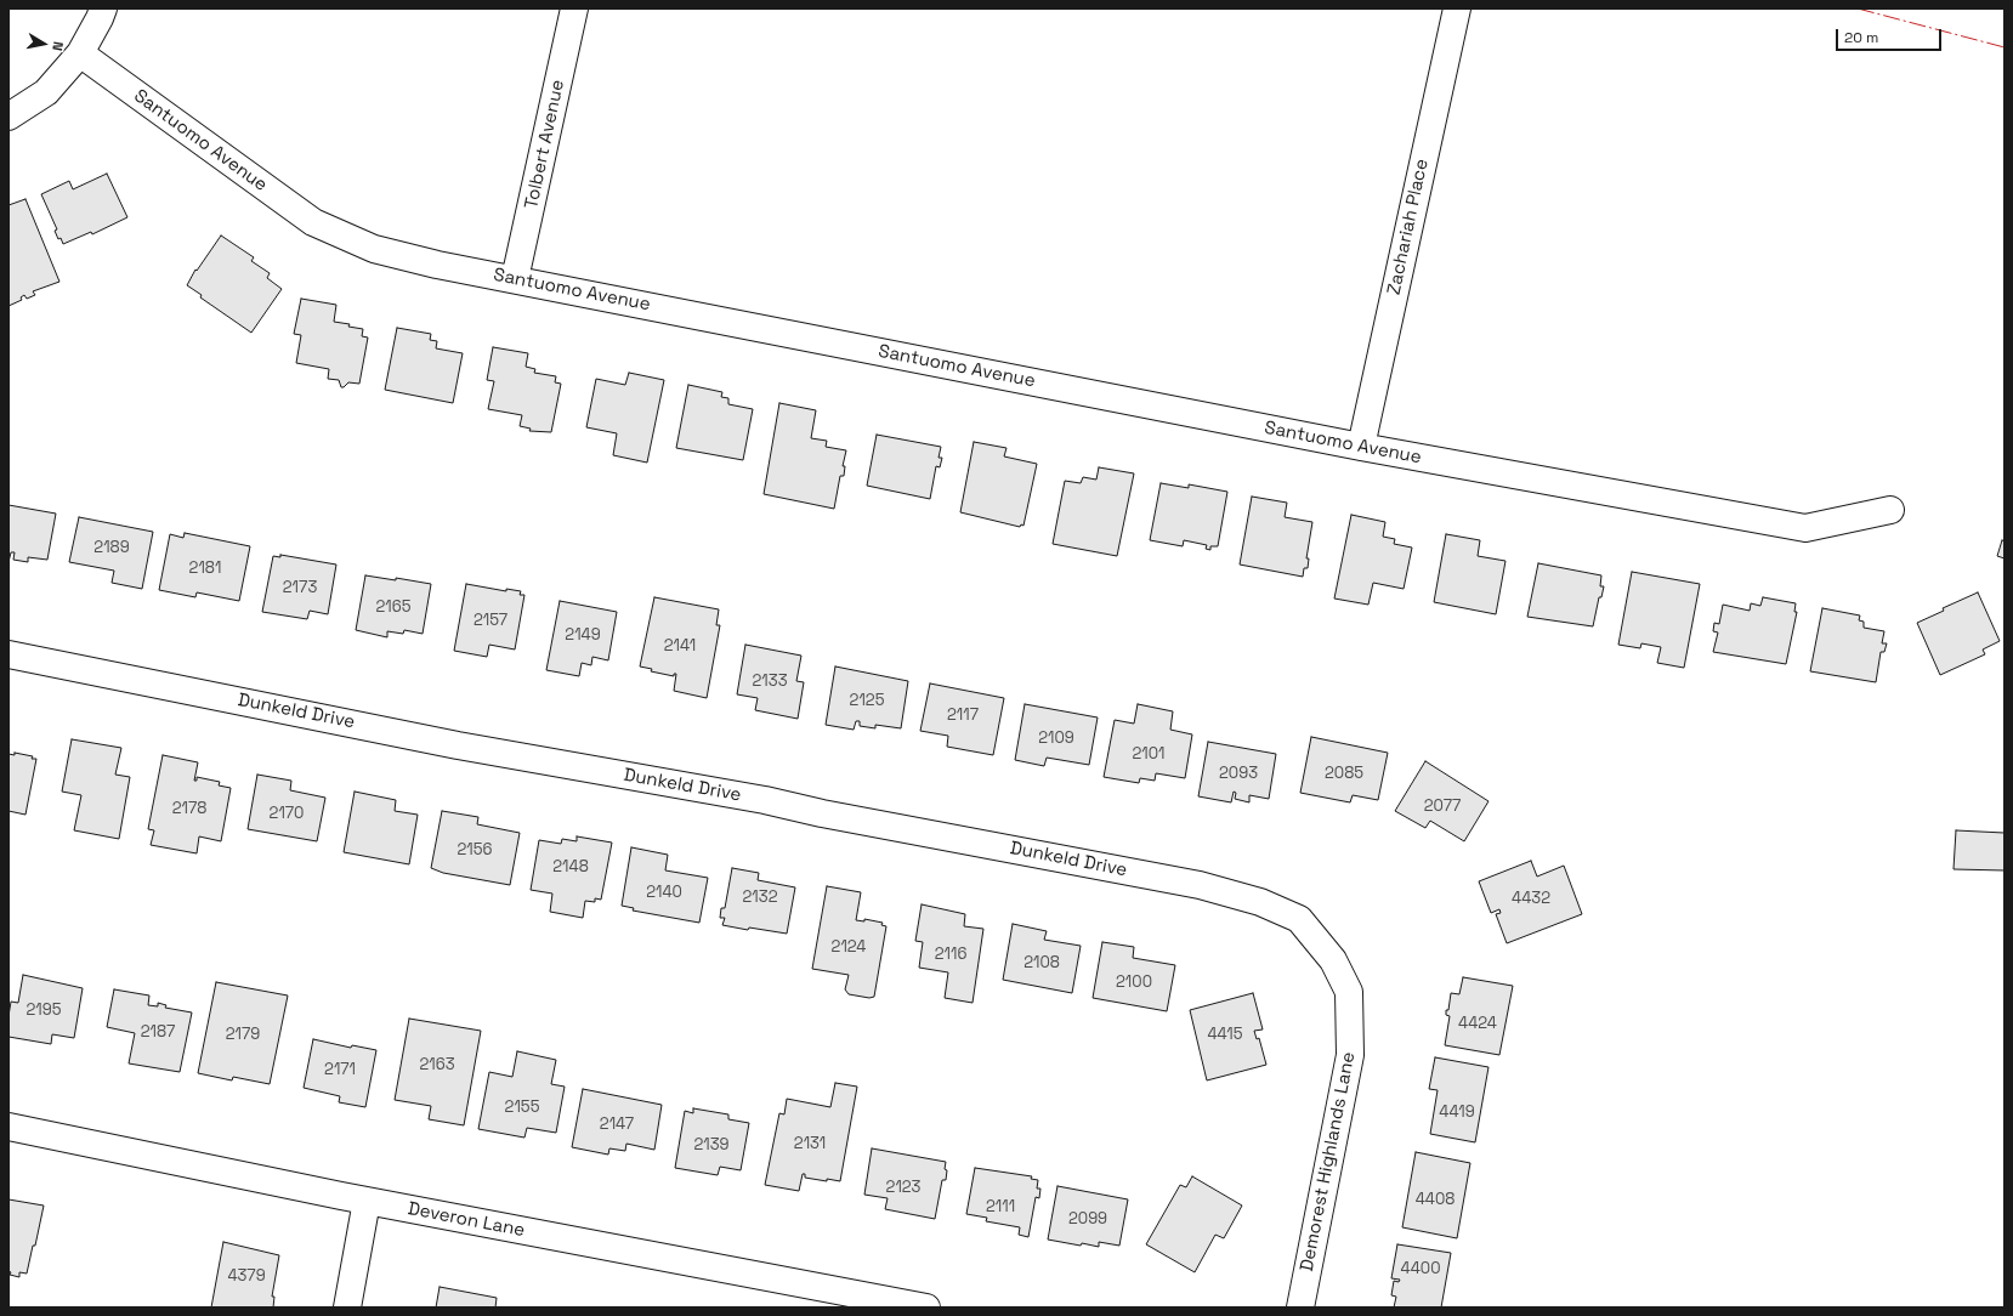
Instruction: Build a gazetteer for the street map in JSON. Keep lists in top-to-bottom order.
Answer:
{
  "streets": {
    "street": [
      "Santuomo Avenue",
      "Tolbert Avenue",
      "Zachariah Place",
      "Dunkeld Drive",
      "Demorest Highlands Lane",
      "Deveron Lane"
    ]
  },
  "crossings": [
    ["Santuomo Avenue", "Tolbert Avenue"],
    ["Santuomo Avenue", "Zachariah Place"],
    ["Dunkeld Drive", "Demorest Highlands Lane"]
  ],
  "house_numbers": [
    "2189",
    "2181",
    "2173",
    "2165",
    "2157",
    "2149",
    "2141",
    "2133",
    "2125",
    "2117",
    "2109",
    "2101",
    "2093",
    "2085",
    "2077",
    "2178",
    "2170",
    "2156",
    "2148",
    "2140",
    "2132",
    "4432",
    "2124",
    "2116",
    "2108",
    "2100",
    "2195",
    "4424",
    "2187",
    "2179",
    "4415",
    "2163",
    "2171",
    "2155",
    "4419",
    "2147",
    "2131",
    "2139",
    "2123",
    "4408",
    "2111",
    "2099",
    "4400",
    "4379"
  ],
  "scale_bar": "20 m",
  "north": "right"
}
